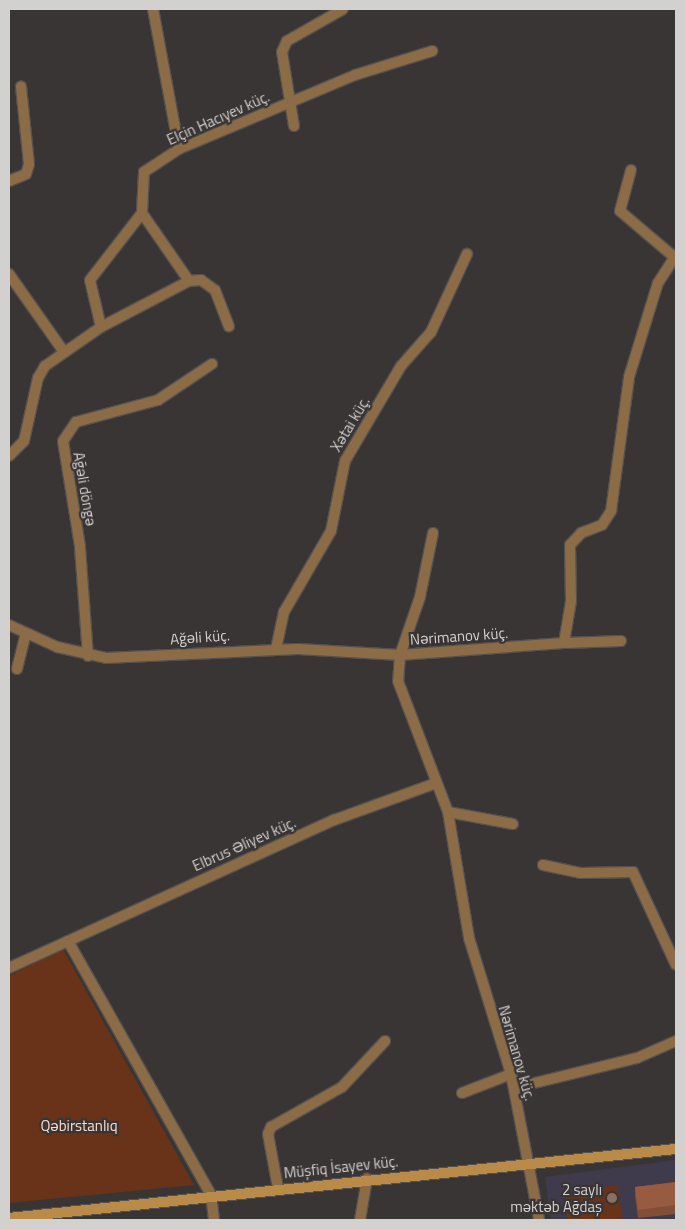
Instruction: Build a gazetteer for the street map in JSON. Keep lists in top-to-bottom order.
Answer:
{
  "streets": {
    "street": [
      "Elçin Hacıyev küç.",
      "Xətai küç.",
      "Ağəli döngə",
      "Nərimanov küç.",
      "Ağəli küç.",
      "Elbrus Əliyev küç.",
      "Müşfiq İsayev küç."
    ]
  },
  "crossings": [
    ["Xətai küç.", "Ağəli küç."],
    ["Ağəli döngə", "Ağəli küç."],
    ["Nərimanov küç.", "Ağəli küç."],
    ["Nərimanov küç.", "Elbrus Əliyev küç."],
    ["Nərimanov küç.", "Müşfiq İsayev küç."]
  ],
  "parks": ["Qəbirstanlıq"],
  "places": ["2 saylı məktəb Ağdaş"]
}
